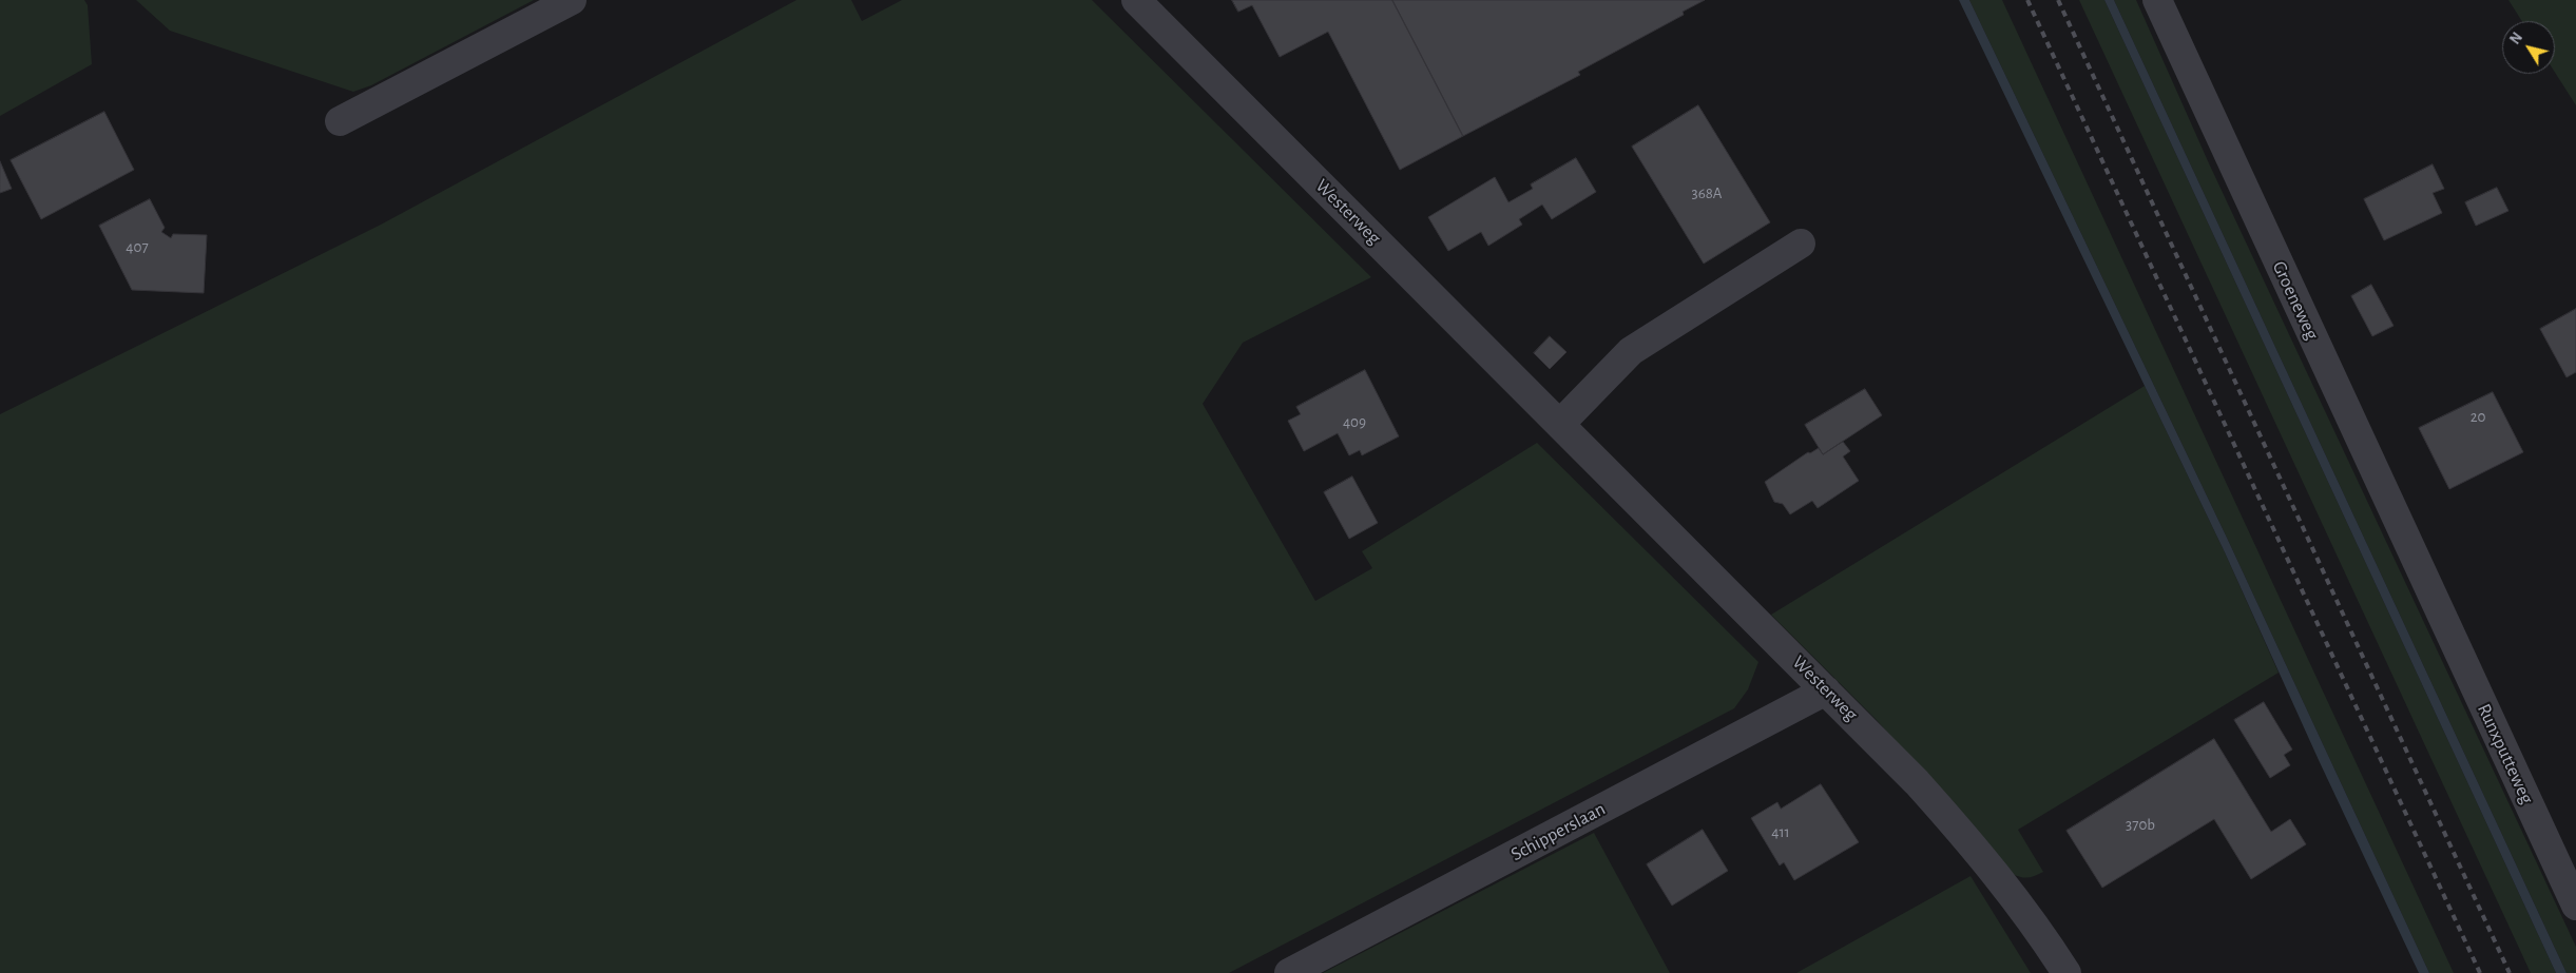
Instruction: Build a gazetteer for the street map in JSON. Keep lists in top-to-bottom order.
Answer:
{
  "streets": {
    "street": [
      "Westerweg",
      "Groeneweg",
      "Runxputteweg",
      "Schipperslaan"
    ]
  },
  "crossings": [
    ["Westerweg", "Schipperslaan"],
    ["Groeneweg", "Runxputteweg"]
  ],
  "house_numbers": [
    "368A",
    "407",
    "20",
    "409",
    "370b",
    "411"
  ],
  "north": "top left"
}
